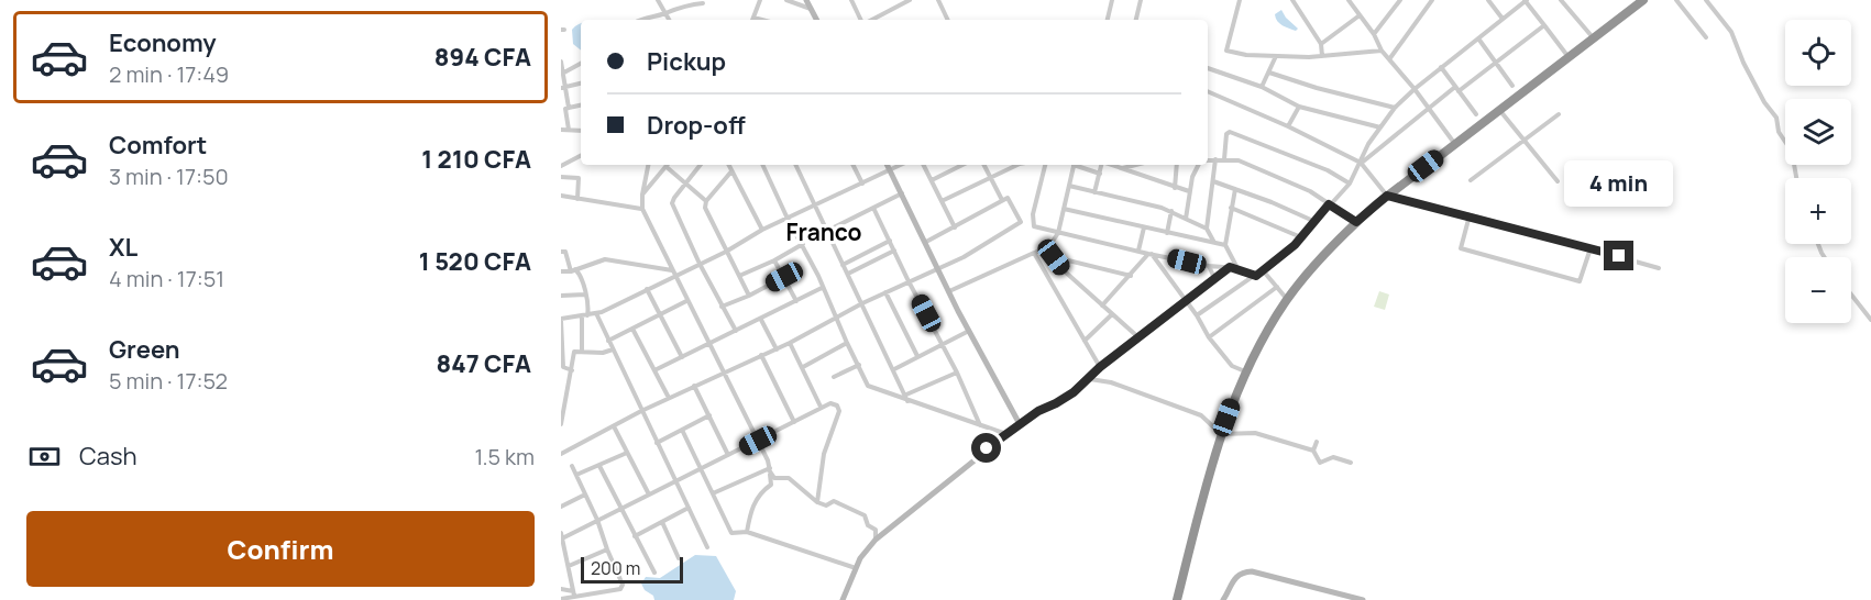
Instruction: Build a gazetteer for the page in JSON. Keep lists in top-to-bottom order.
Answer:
{
  "districts": ["Franco"],
  "scale_bar": "200 m",
  "page": {
    "list": [
      {
        "name": "Economy",
        "note": "2 min · 17:49",
        "value": "894 CFA"
      },
      {
        "name": "Comfort",
        "note": "3 min · 17:50",
        "value": "1 210 CFA"
      },
      {
        "name": "XL",
        "note": "4 min · 17:51",
        "value": "1 520 CFA"
      },
      {
        "name": "Green",
        "note": "5 min · 17:52",
        "value": "847 CFA"
      }
    ],
    "map_buttons": ["+", "−"],
    "banner": ["Pickup", "Drop-off"],
    "bubble": "4 min",
    "pay": ["Cash", "1.5 km"],
    "buttons": "Confirm",
    "scale": "200 m"
  }
}
